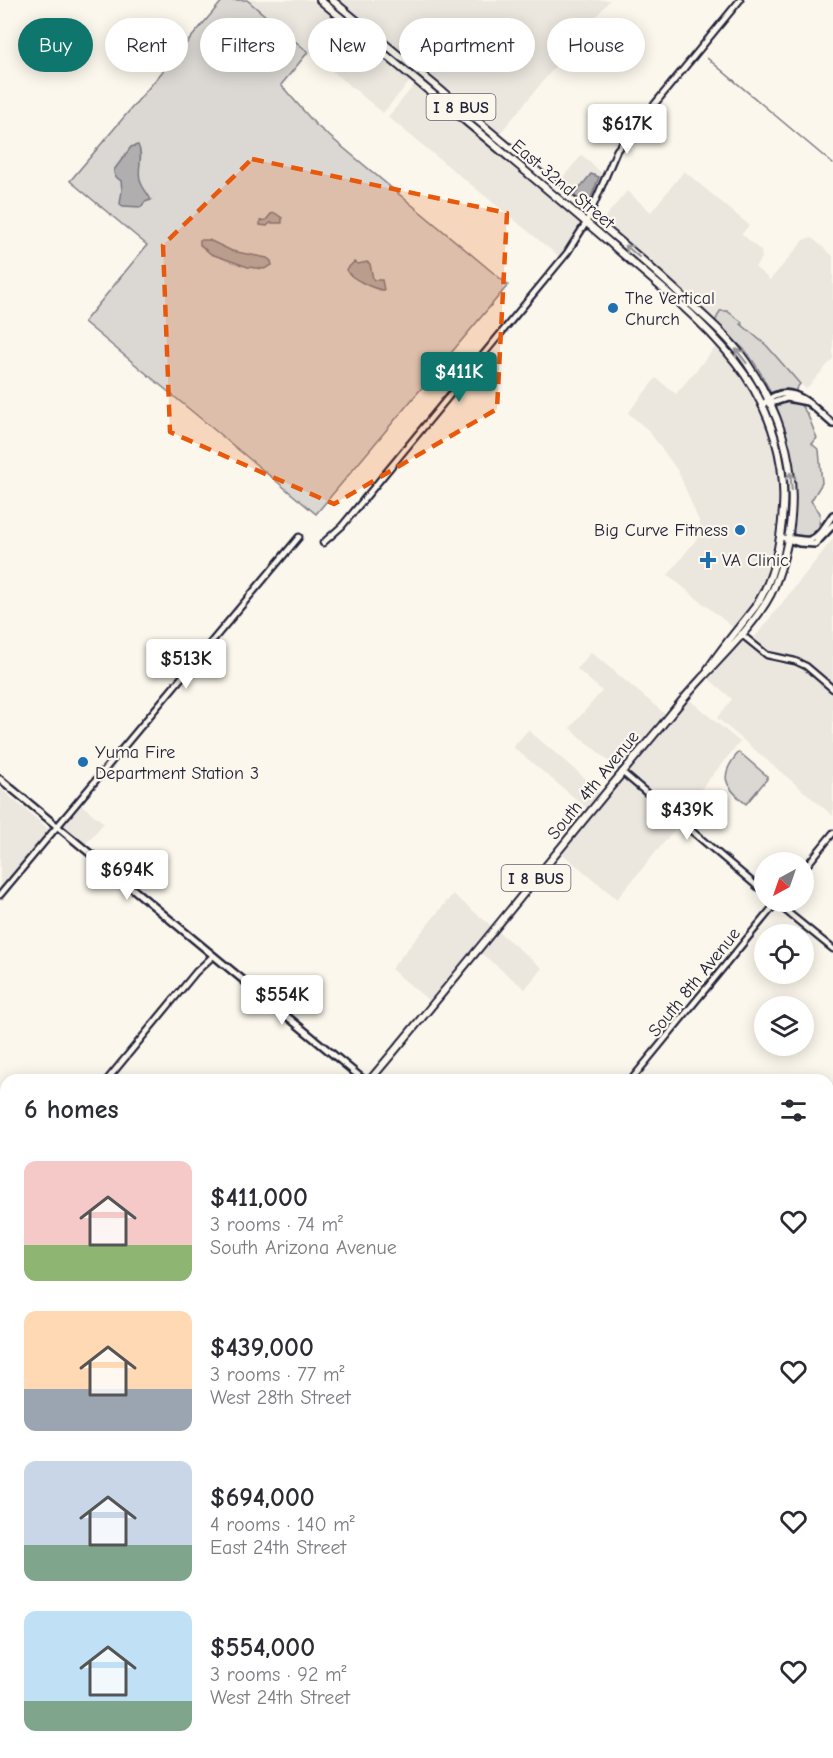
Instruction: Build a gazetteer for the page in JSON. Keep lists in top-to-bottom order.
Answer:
{
  "streets": {
    "main road": ["I 8 BUS", "East 32nd Street", "South 4th Avenue"],
    "street": ["South 8th Avenue"]
  },
  "crossings": [
    ["East 32nd Street", "South 4th Avenue"]
  ],
  "places": {
    "other": ["The Vertical Church", "Big Curve Fitness", "Yuma Fire Department Station 3"],
    "health": ["VA Clinic"]
  },
  "north": "bottom left",
  "page": {
    "chip": [
      "Buy",
      "Rent",
      "Filters",
      "New",
      "Apartment",
      "House"
    ],
    "price": [
      "$617K",
      "$411K",
      "$513K",
      "$439K",
      "$694K",
      "$554K"
    ],
    "heading": "6 homes",
    "list": [
      {
        "name": "$411,000",
        "note": "3 rooms · 74 m² · South Arizona Avenue"
      },
      {
        "name": "$439,000",
        "note": "3 rooms · 77 m² · West 28th Street"
      },
      {
        "name": "$694,000",
        "note": "4 rooms · 140 m² · East 24th Street"
      },
      {
        "name": "$554,000",
        "note": "3 rooms · 92 m² · West 24th Street"
      }
    ]
  }
}
